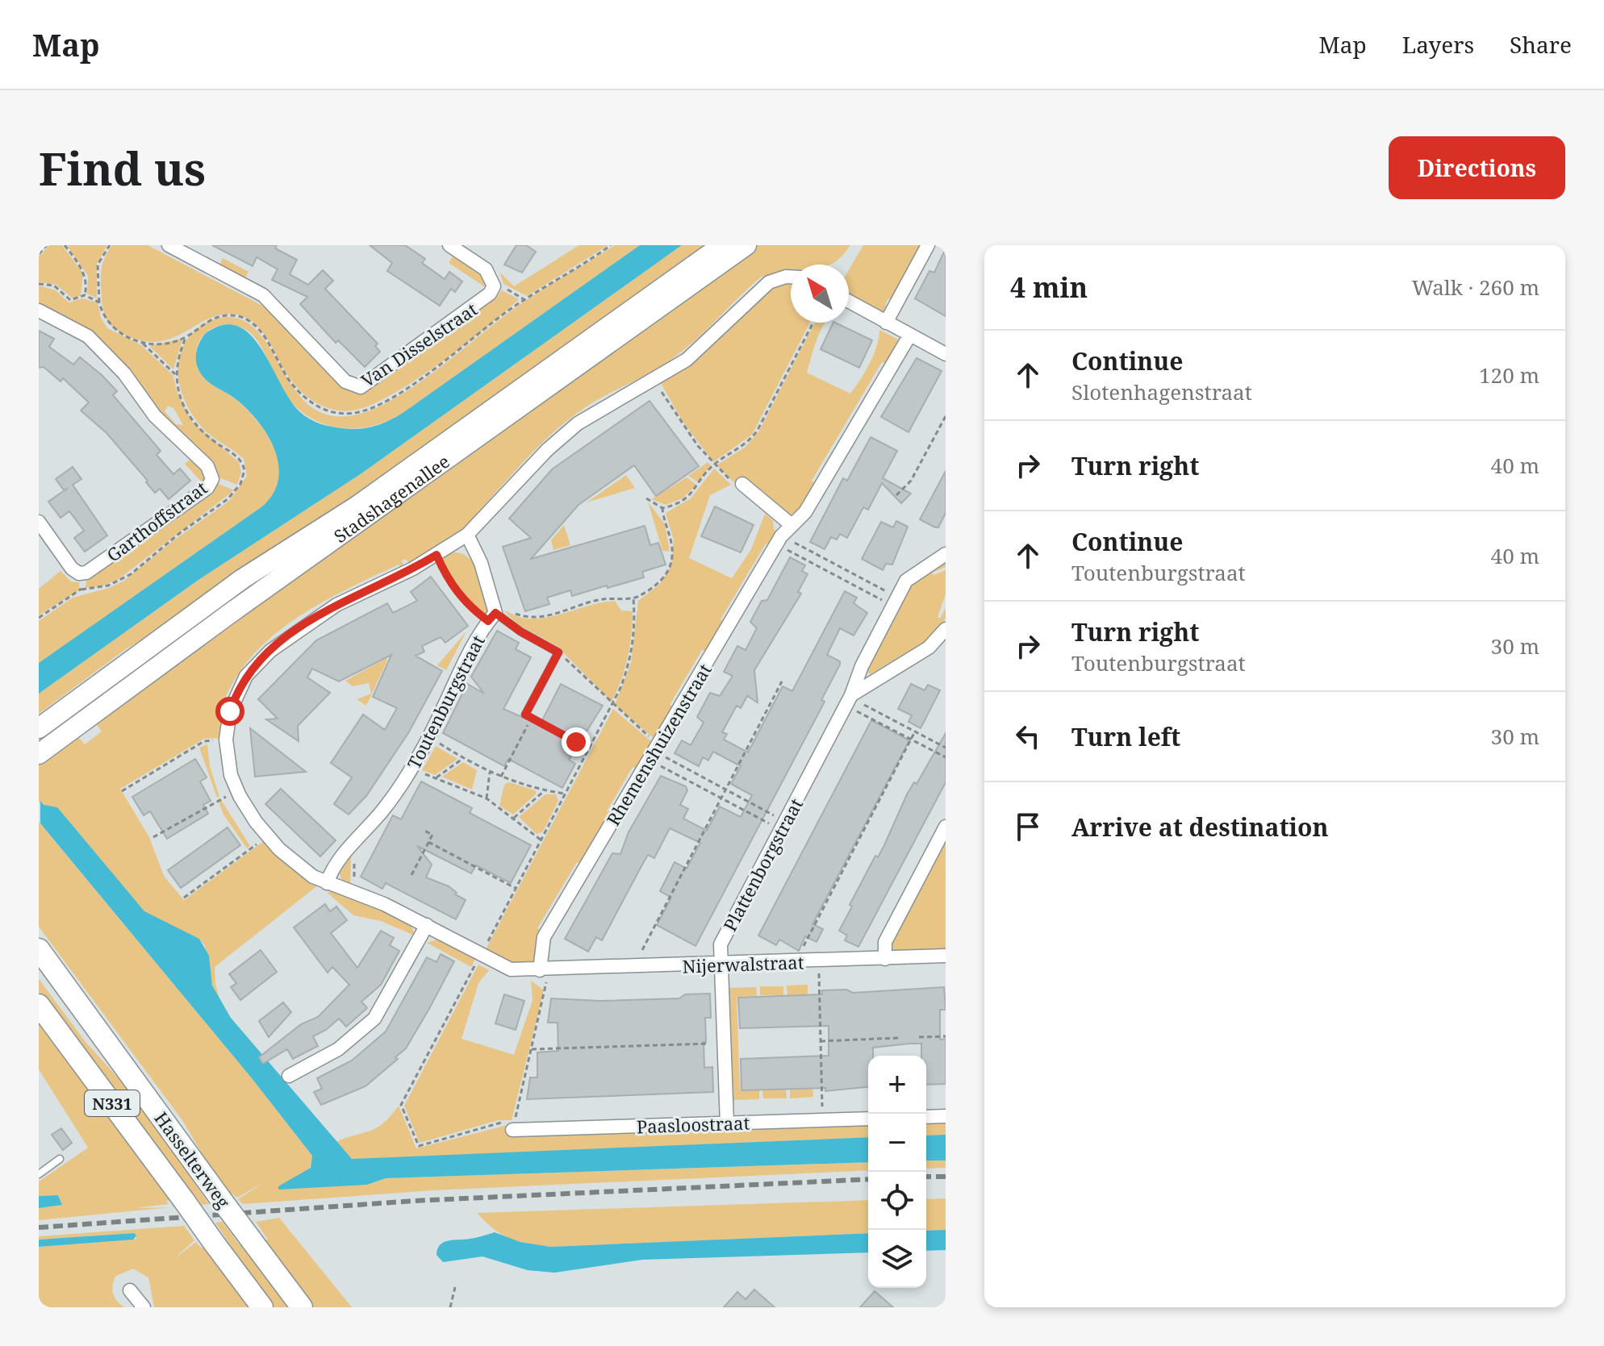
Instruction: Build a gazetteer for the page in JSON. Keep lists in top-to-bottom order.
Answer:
{
  "streets": {
    "main road": ["Stadshagenallee", "N331", "Hasselterweg"],
    "street": [
      "Van Disselstraat",
      "Garthoffstraat",
      "Toutenburgstraat",
      "Rhemenshuizenstraat",
      "Plattenborgstraat",
      "Nijerwalstraat",
      "Paasloostraat"
    ]
  },
  "crossings": [
    ["Toutenburgstraat", "Nijerwalstraat"],
    ["Rhemenshuizenstraat", "Nijerwalstraat"],
    ["Plattenborgstraat", "Nijerwalstraat"],
    ["Plattenborgstraat", "Paasloostraat"]
  ],
  "north": "top left",
  "page": {
    "header": "Map",
    "nav": ["Map", "Layers", "Share"],
    "buttons": "Directions",
    "title": "Find us",
    "heading": ["4 min", "Walk · 260 m"],
    "list": [
      ["Continue", "Slotenhagenstraat", "120 m"],
      ["Turn right", "40 m"],
      ["Continue", "Toutenburgstraat", "40 m"],
      ["Turn right", "Toutenburgstraat", "30 m"],
      ["Turn left", "30 m"],
      "Arrive at destination"
    ],
    "map_buttons": ["+", "−"]
  }
}
